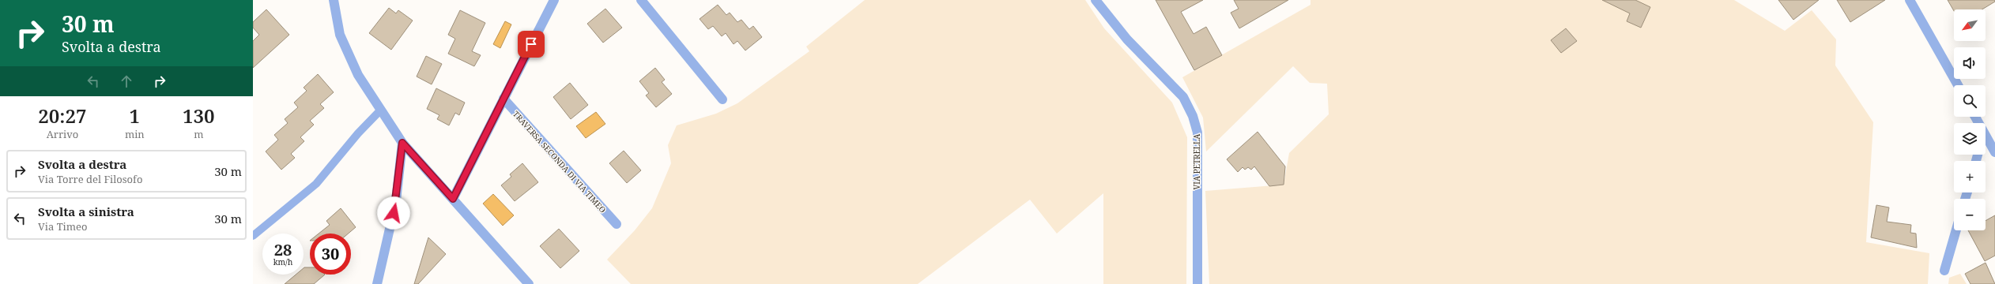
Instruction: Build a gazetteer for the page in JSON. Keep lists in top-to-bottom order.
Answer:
{
  "streets": {
    "street": ["TRAVERSA SECONDA DI VIA TIMEO", "VIA PETRELLA"]
  },
  "north": "bottom left",
  "page": {
    "turn": ["30 m", "Svolta a destra"],
    "map_buttons": ["+", "−"],
    "eta": [
      "20:27",
      "Arrivo",
      "1",
      "min",
      "130",
      "m"
    ],
    "list": [
      {
        "name": "Svolta a destra",
        "note": "Via Torre del Filosofo",
        "value": "30 m"
      },
      {
        "name": "Svolta a sinistra",
        "note": "Via Timeo",
        "value": "30 m"
      }
    ],
    "speed": "28 km/h",
    "limit": "30"
  }
}
